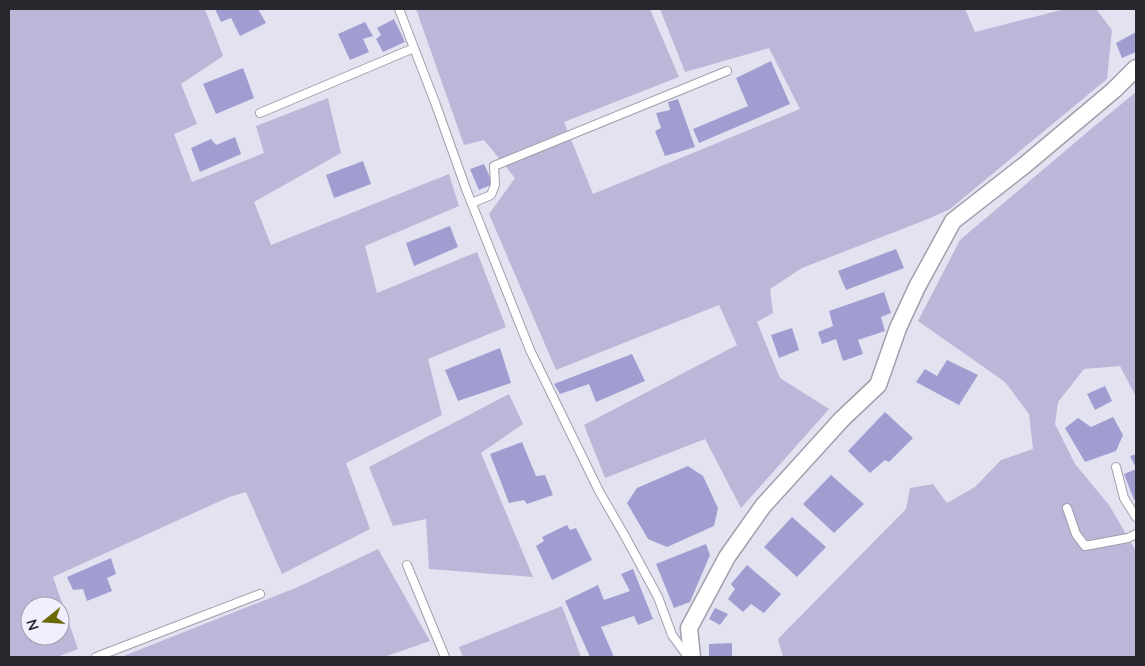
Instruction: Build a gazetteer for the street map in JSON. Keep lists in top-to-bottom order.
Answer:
{
  "north": "left"
}
